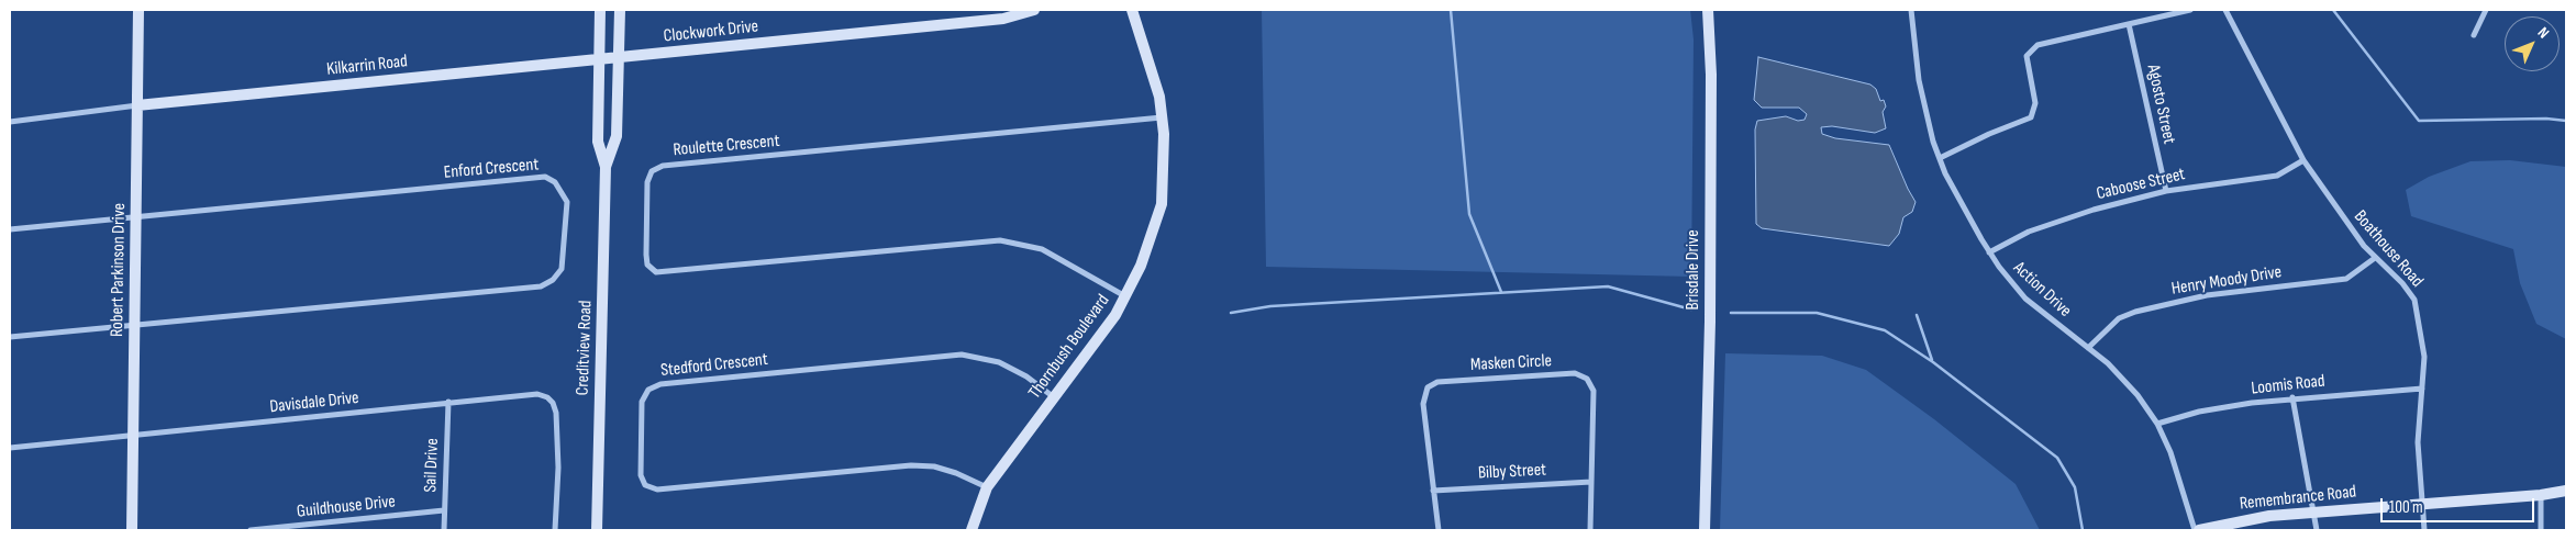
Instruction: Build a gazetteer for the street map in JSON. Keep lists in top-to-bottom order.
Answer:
{
  "streets": {
    "street": [
      "Clockwork Drive",
      "Kilkarrin Road",
      "Agosto Street",
      "Roulette Crescent",
      "Enford Crescent",
      "Caboose Street",
      "Boathouse Road",
      "Robert Parkinson Drive",
      "Brisdale Drive",
      "Henry Moody Drive",
      "Action Drive",
      "Thornbush Boulevard",
      "Creditview Road",
      "Masken Circle",
      "Stedford Crescent",
      "Loomis Road",
      "Davisdale Drive",
      "Sail Drive",
      "Bilby Street",
      "Remembrance Road",
      "Guildhouse Drive"
    ]
  },
  "crossings": [
    ["Clockwork Drive", "Kilkarrin Road"],
    ["Clockwork Drive", "Creditview Road"],
    ["Kilkarrin Road", "Robert Parkinson Drive"],
    ["Kilkarrin Road", "Creditview Road"],
    ["Agosto Street", "Caboose Street"],
    ["Roulette Crescent", "Thornbush Boulevard"],
    ["Enford Crescent", "Robert Parkinson Drive"],
    ["Caboose Street", "Boathouse Road"],
    ["Caboose Street", "Action Drive"],
    ["Boathouse Road", "Henry Moody Drive"],
    ["Boathouse Road", "Loomis Road"],
    ["Boathouse Road", "Remembrance Road"],
    ["Robert Parkinson Drive", "Davisdale Drive"],
    ["Henry Moody Drive", "Action Drive"],
    ["Action Drive", "Loomis Road"],
    ["Thornbush Boulevard", "Stedford Crescent"],
    ["Masken Circle", "Bilby Street"],
    ["Davisdale Drive", "Sail Drive"],
    ["Sail Drive", "Guildhouse Drive"]
  ],
  "scale_bar": "100 m",
  "north": "top right"
}
